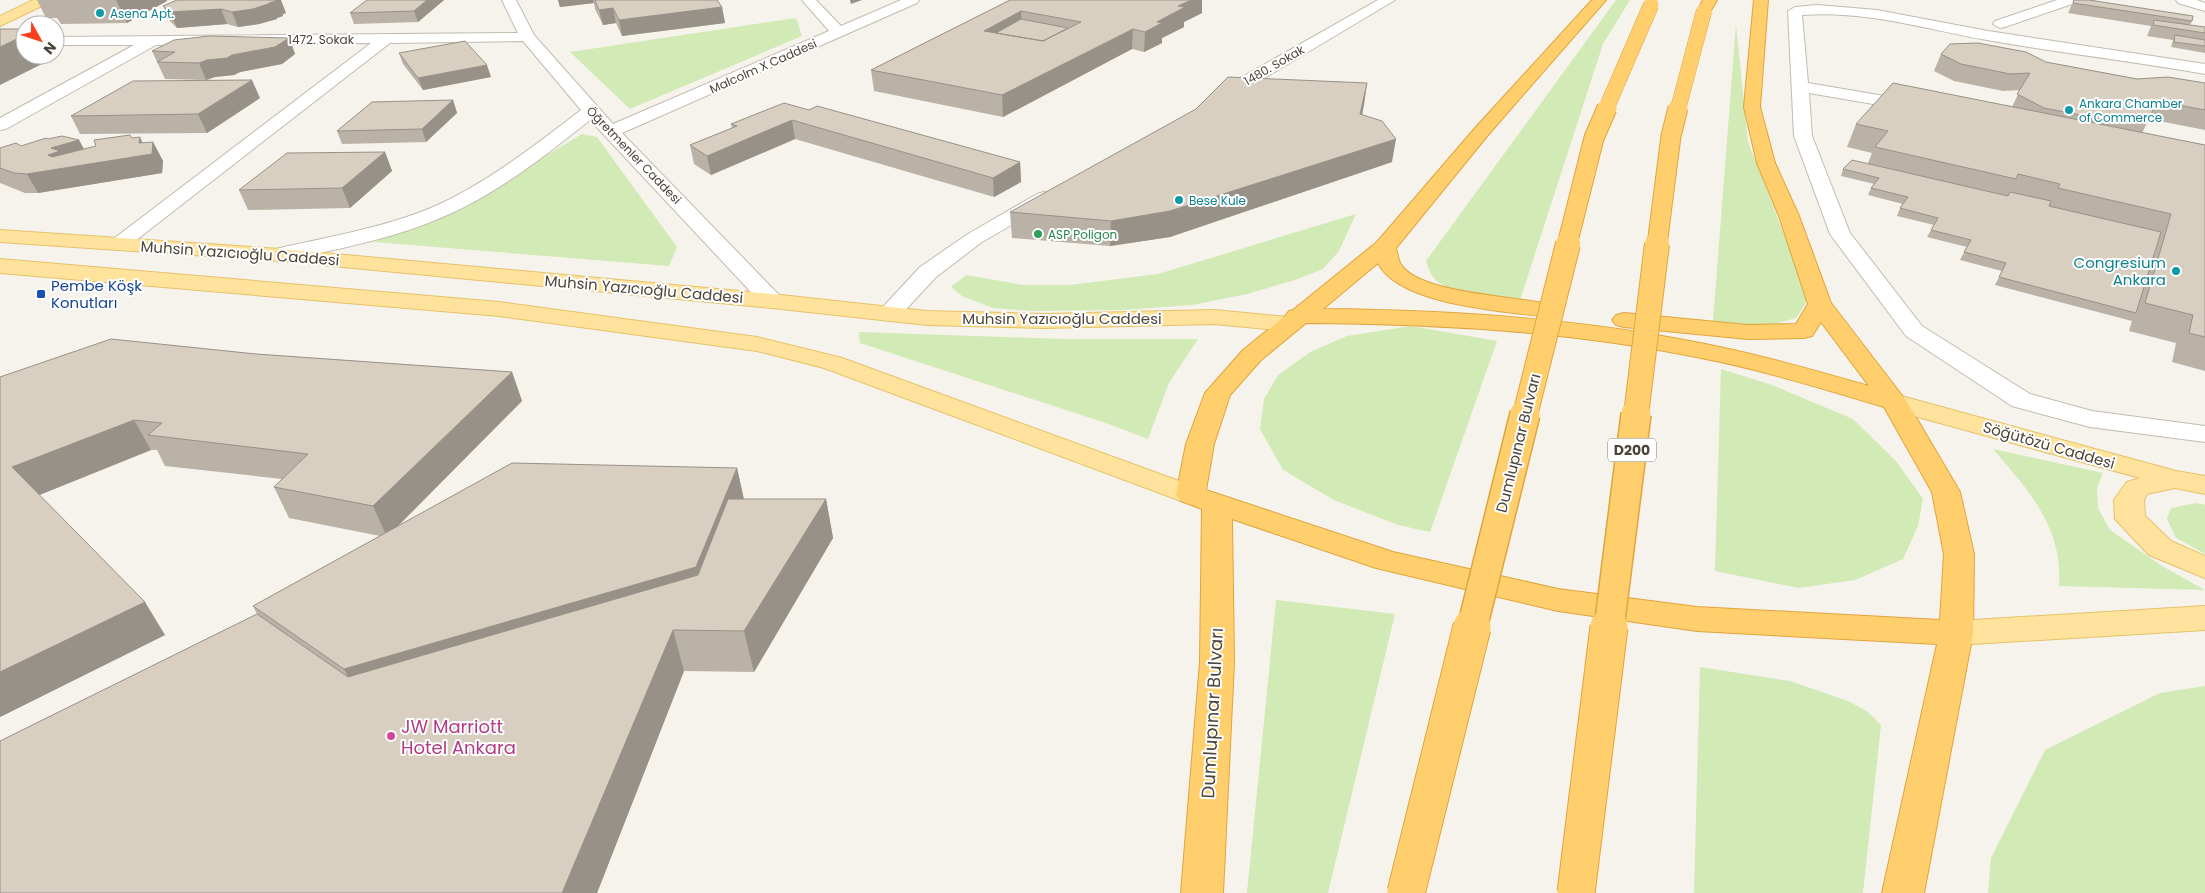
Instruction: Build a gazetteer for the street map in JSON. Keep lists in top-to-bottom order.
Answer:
{
  "streets": {
    "highway": ["Dumlupınar Bulvarı", "D200"],
    "main road": ["Muhsin Yazıcıoğlu Caddesi", "Söğütözü Caddesi"],
    "street": [
      "1472. Sokak",
      "1480. Sokak",
      "Malcolm X Caddesi",
      "Öğretmenler Caddesi"
    ]
  },
  "crossings": [
    ["1472. Sokak", "Öğretmenler Caddesi"],
    ["Malcolm X Caddesi", "Öğretmenler Caddesi"],
    ["Öğretmenler Caddesi", "Muhsin Yazıcıoğlu Caddesi"],
    ["Muhsin Yazıcıoğlu Caddesi", "Dumlupınar Bulvarı"]
  ],
  "places": {
    "other": [
      "Asena Apt.",
      "Ankara Chamber of Commerce",
      "Bese Kule",
      "ASP Poligon",
      "Congresium Ankara",
      "JW Marriott Hotel Ankara"
    ],
    "transit": ["Pembe Köşk Konutları"]
  },
  "north": "bottom right"
}
